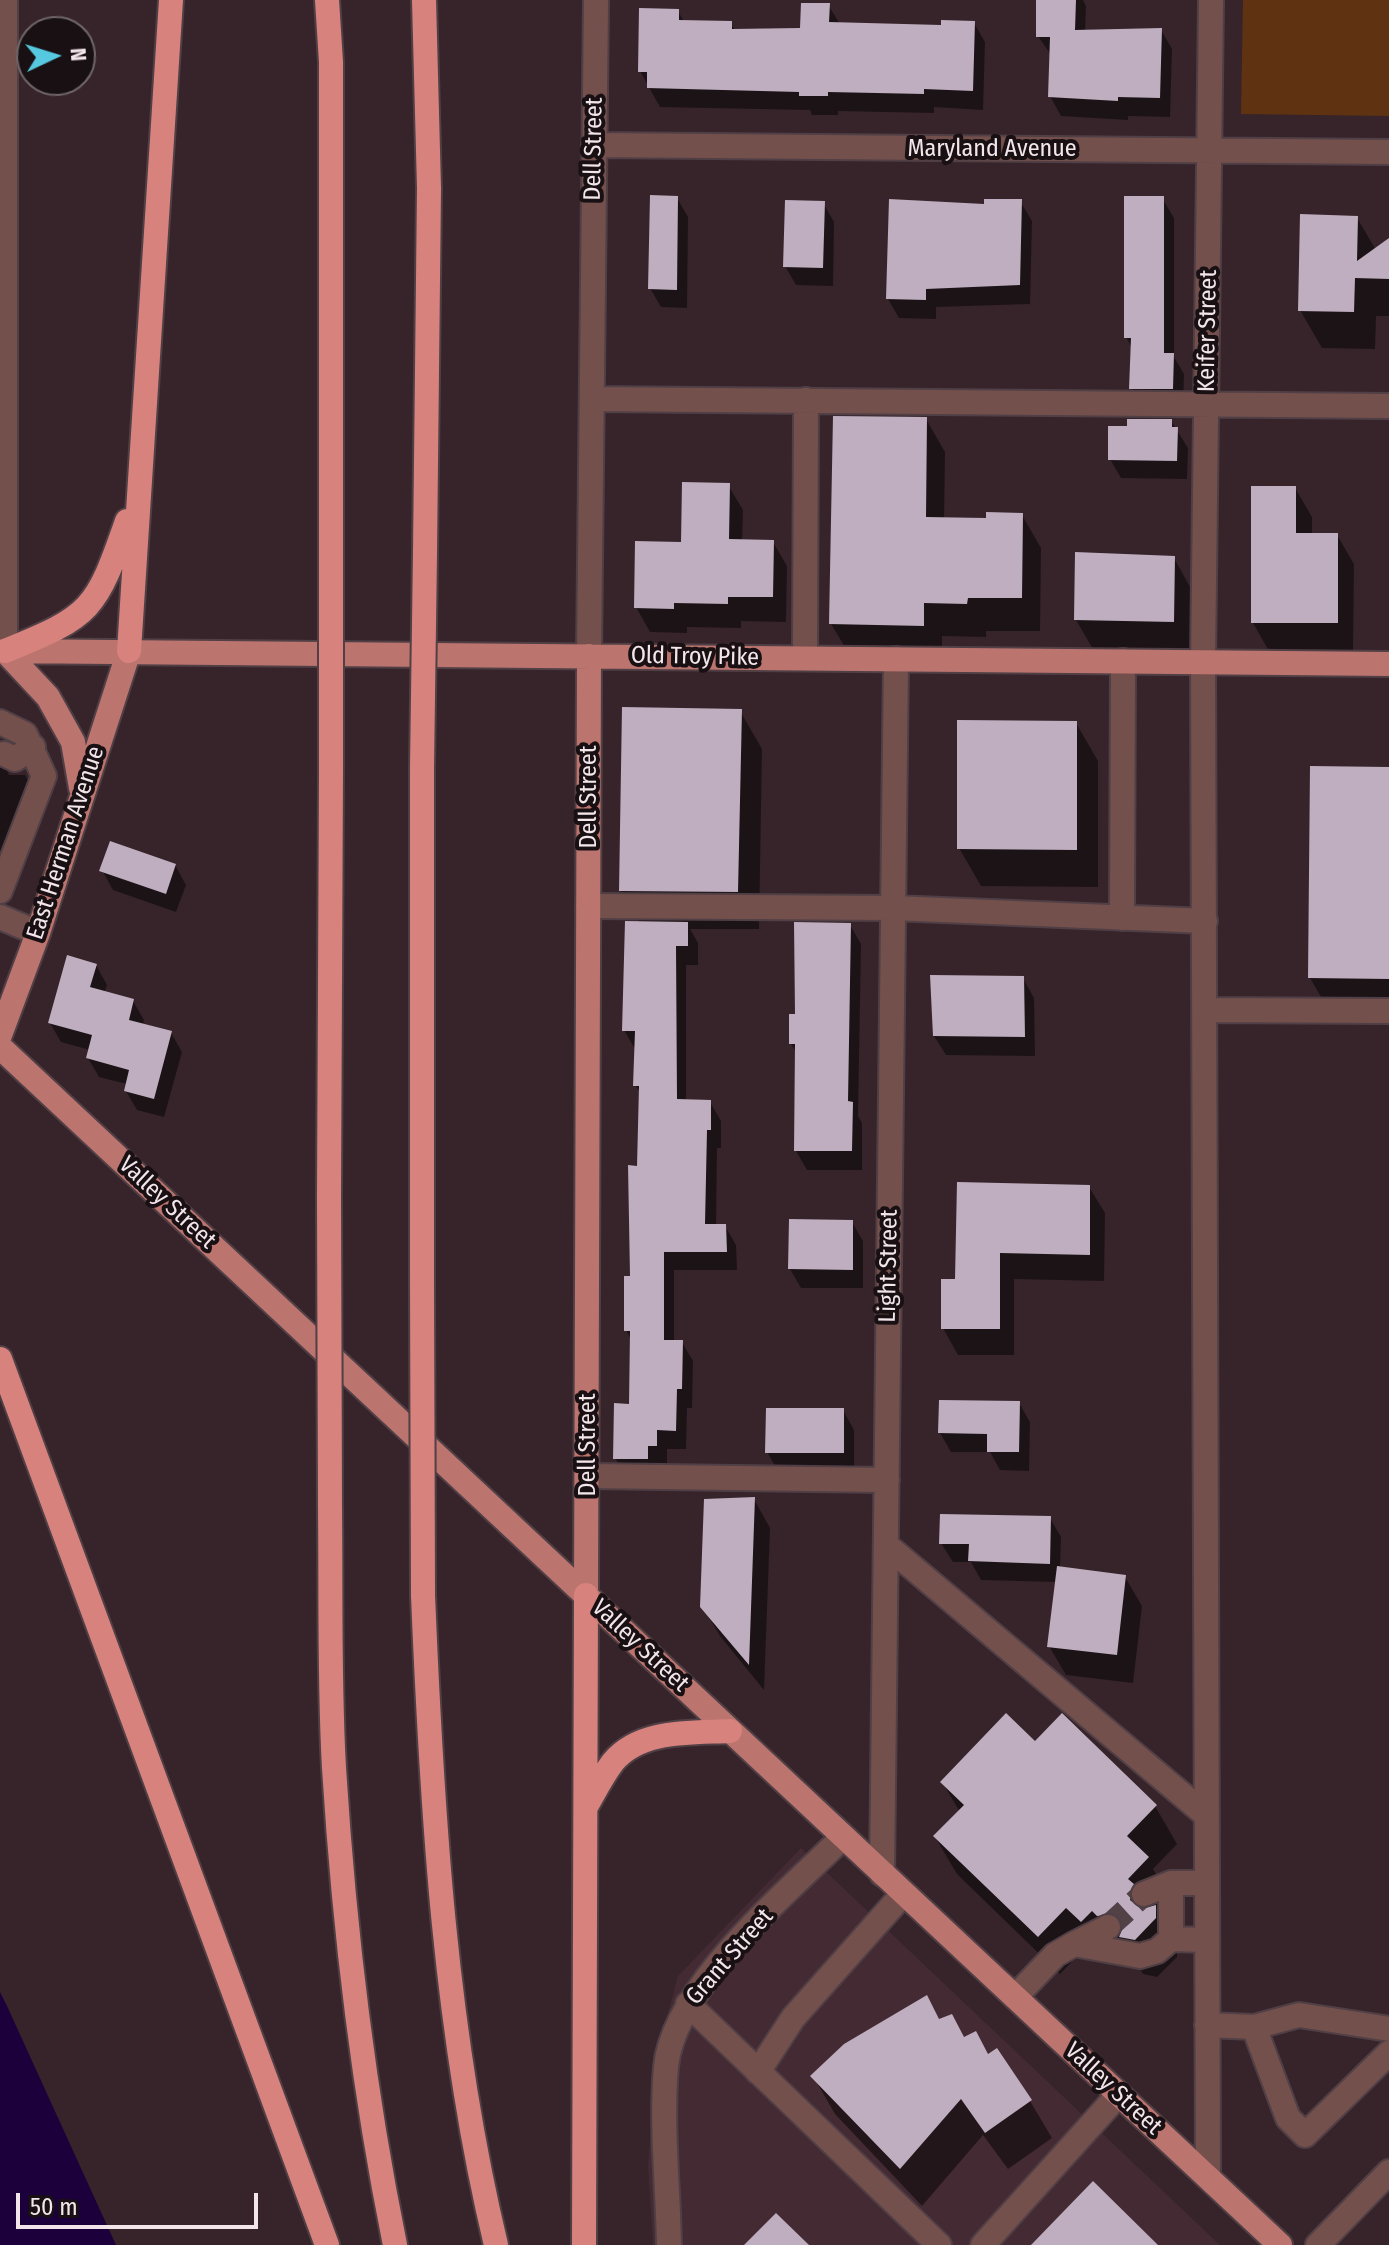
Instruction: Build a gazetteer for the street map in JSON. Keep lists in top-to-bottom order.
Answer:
{
  "streets": {
    "main road": [
      "Dell Street",
      "Old Troy Pike",
      "East Herman Avenue",
      "Valley Street"
    ],
    "street": [
      "Maryland Avenue",
      "Keifer Street",
      "Light Street",
      "Grant Street"
    ]
  },
  "crossings": [
    ["Dell Street", "Maryland Avenue"],
    ["Dell Street", "Old Troy Pike"],
    ["Dell Street", "Valley Street"],
    ["Maryland Avenue", "Keifer Street"],
    ["Keifer Street", "Old Troy Pike"],
    ["Keifer Street", "Valley Street"],
    ["Old Troy Pike", "East Herman Avenue"],
    ["Old Troy Pike", "Light Street"],
    ["Valley Street", "Light Street"],
    ["Valley Street", "Grant Street"]
  ],
  "scale_bar": "50 m",
  "north": "right"
}
